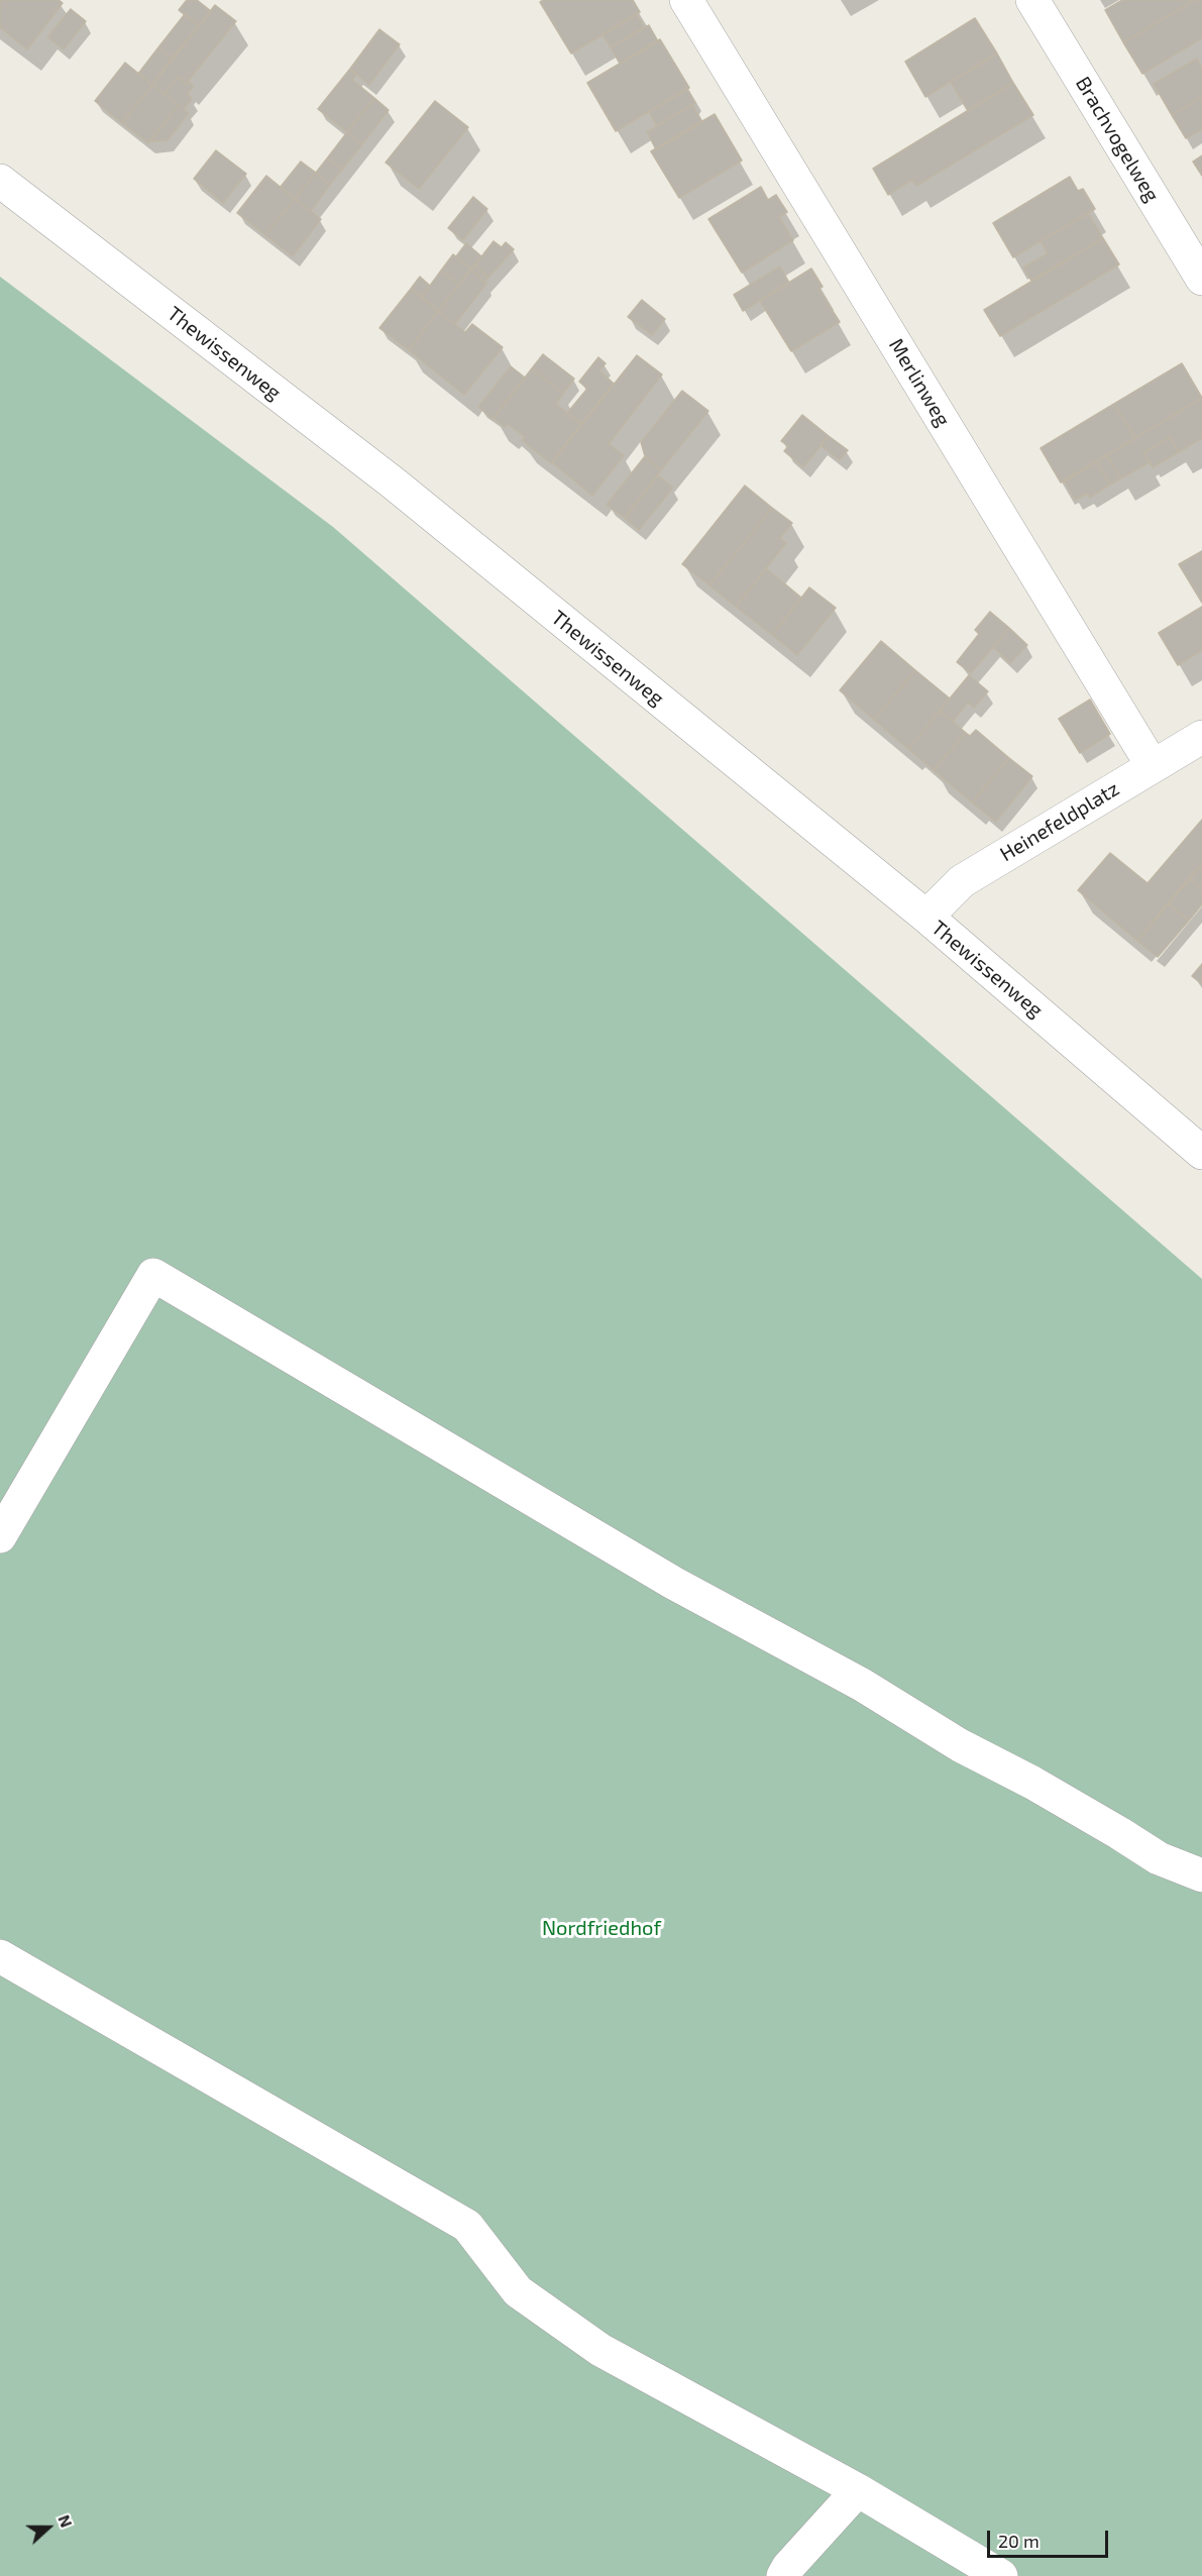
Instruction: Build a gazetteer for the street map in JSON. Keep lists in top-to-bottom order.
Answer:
{
  "streets": {
    "street": [
      "Brachvogelweg",
      "Thewissenweg",
      "Merlinweg",
      "Heinefeldplatz"
    ]
  },
  "crossings": [
    ["Thewissenweg", "Heinefeldplatz"],
    ["Merlinweg", "Heinefeldplatz"]
  ],
  "parks": ["Nordfriedhof"],
  "scale_bar": "20 m",
  "north": "right"
}
